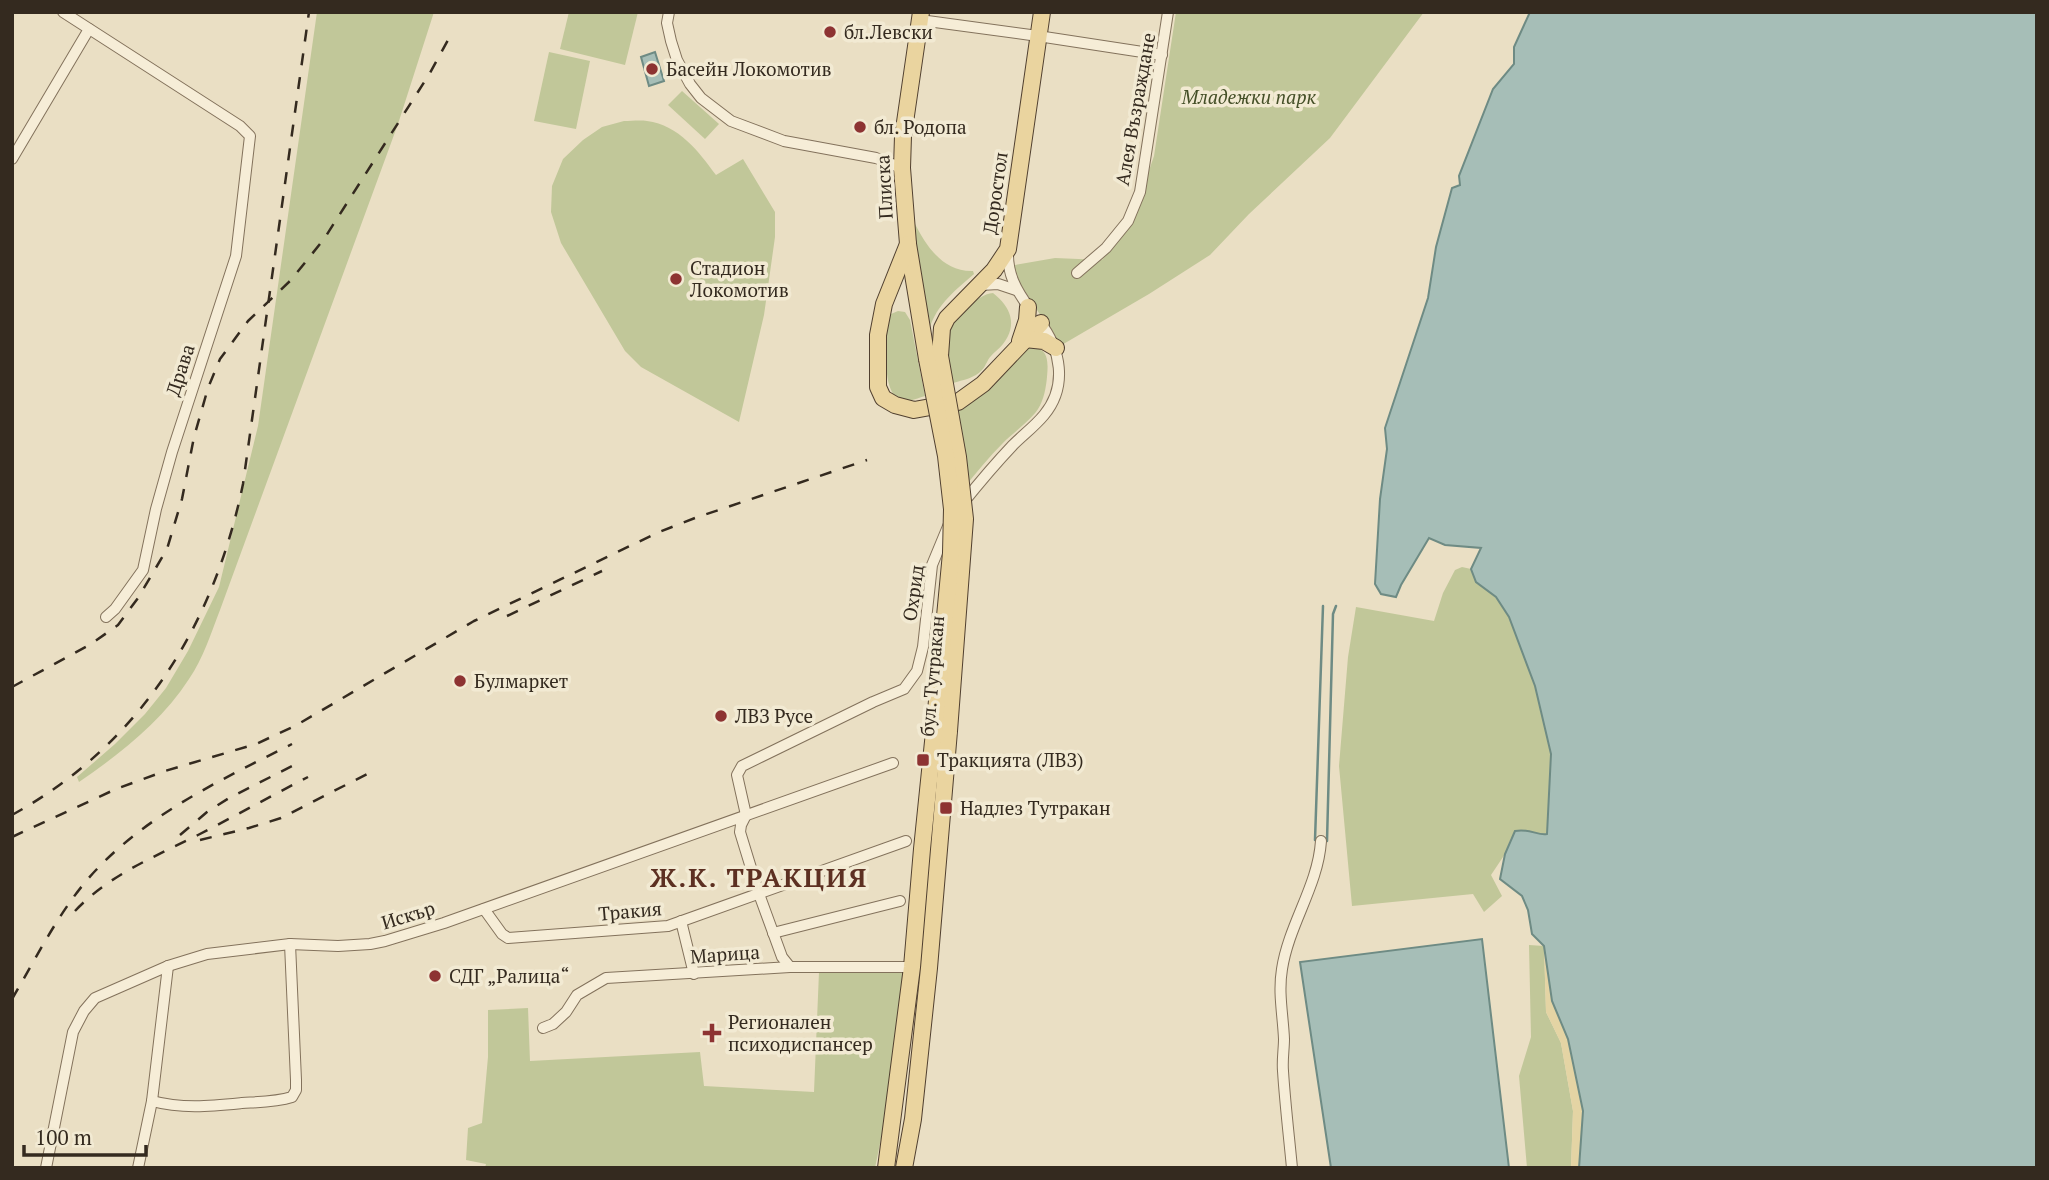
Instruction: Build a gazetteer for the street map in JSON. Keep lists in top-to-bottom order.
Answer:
{
  "streets": {
    "main road": ["Плиска", "Доростол", "бул. Тутракан"],
    "street": [
      "Алея Възраждане",
      "Драва",
      "Охрид",
      "Тракия",
      "Искър",
      "Марица"
    ]
  },
  "crossings": [
    ["Плиска", "Доростол"],
    ["Плиска", "бул. Тутракан"],
    ["Доростол", "бул. Тутракан"],
    ["Охрид", "Искър"],
    ["бул. Тутракан", "Марица"],
    ["Тракия", "Искър"]
  ],
  "districts": ["Ж.К. ТРАКЦИЯ"],
  "parks": ["Младежки парк"],
  "places": {
    "other": [
      "бл.Левски",
      "Басейн Локомотив",
      "бл. Родопа",
      "Стадион Локомотив",
      "Булмаркет",
      "ЛВЗ Русе",
      "СДГ „Ралица“"
    ],
    "transit": ["Тракцията (ЛВЗ)", "Надлез Тутракан"],
    "health": ["Регионален психодиспансер"]
  },
  "scale_bar": "100 m"
}
